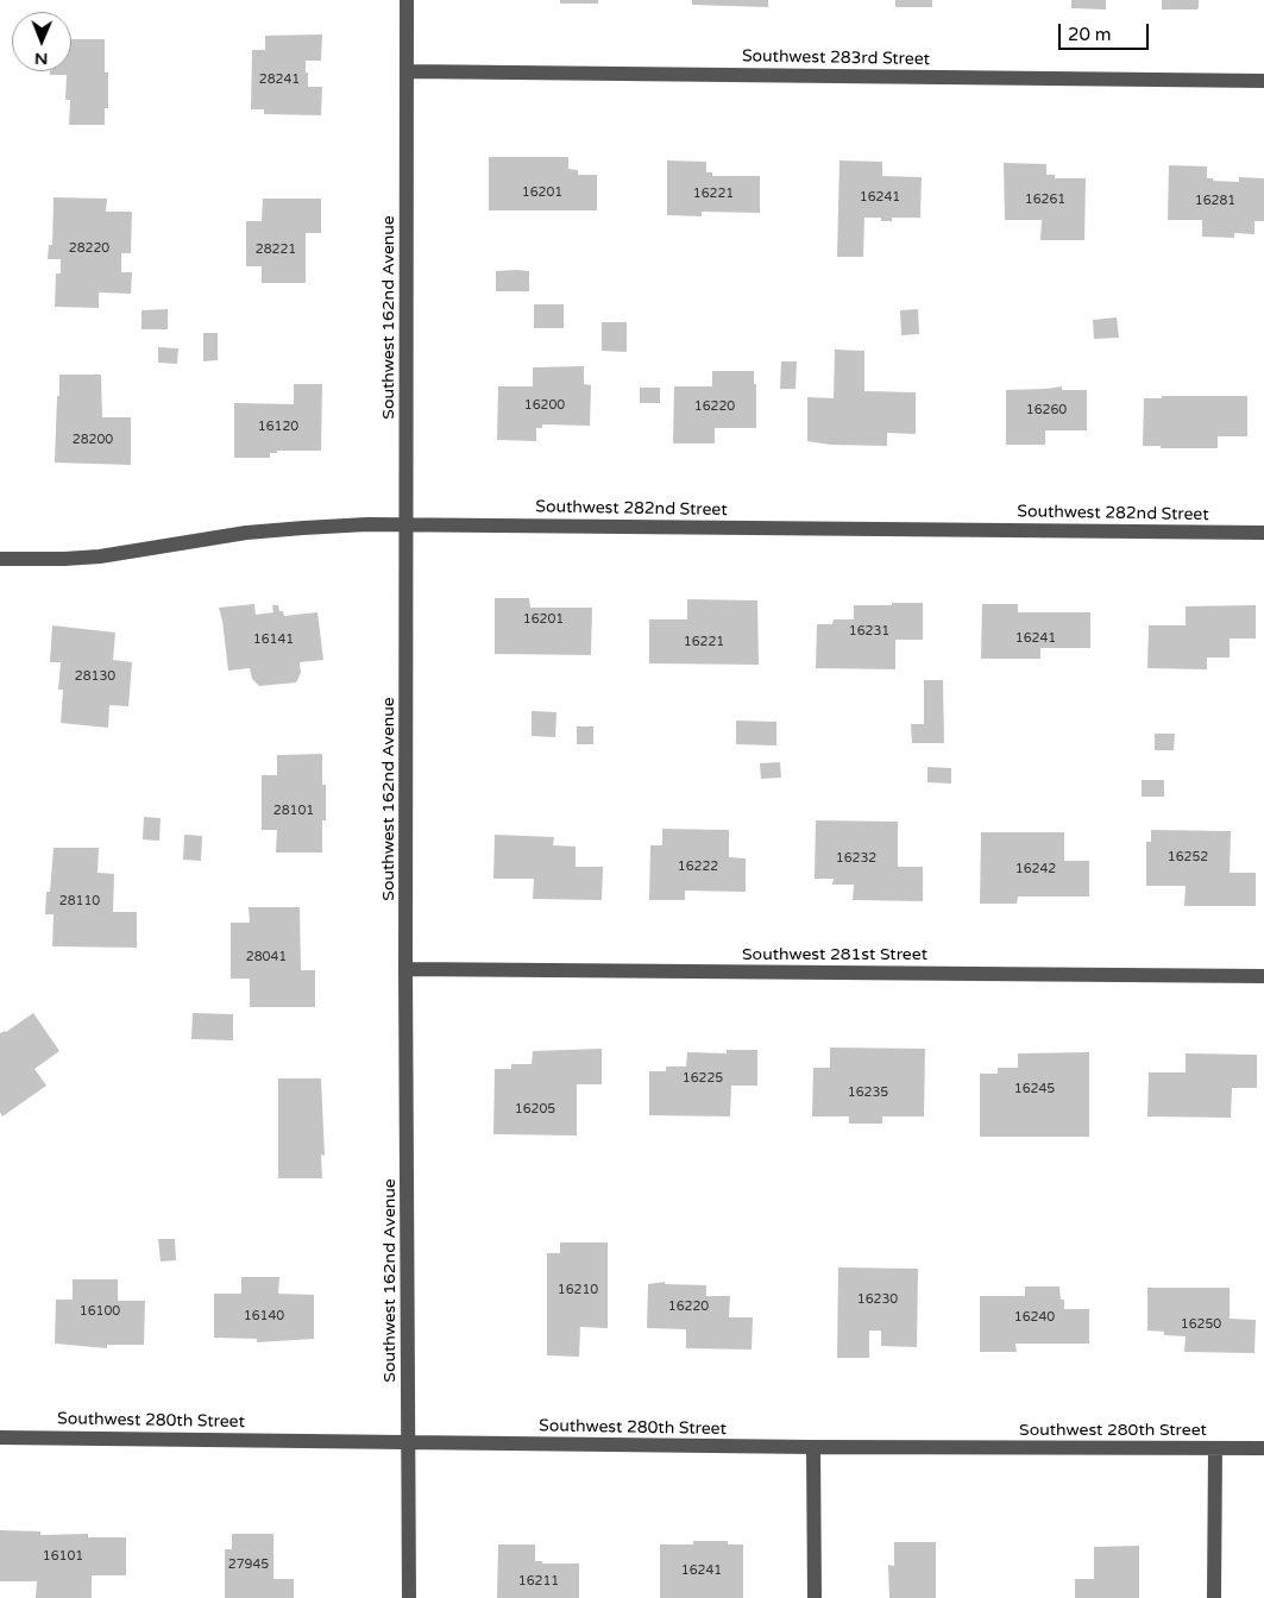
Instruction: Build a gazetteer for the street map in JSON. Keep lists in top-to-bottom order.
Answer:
{
  "streets": {
    "street": [
      "Southwest 283rd Street",
      "Southwest 162nd Avenue",
      "Southwest 282nd Street",
      "Southwest 281st Street",
      "Southwest 280th Street"
    ]
  },
  "crossings": [
    ["Southwest 283rd Street", "Southwest 162nd Avenue"],
    ["Southwest 162nd Avenue", "Southwest 282nd Street"],
    ["Southwest 162nd Avenue", "Southwest 281st Street"],
    ["Southwest 162nd Avenue", "Southwest 280th Street"]
  ],
  "house_numbers": [
    "28241",
    "16201",
    "16221",
    "16241",
    "16261",
    "16281",
    "28220",
    "28221",
    "16200",
    "16220",
    "16260",
    "16120",
    "28200",
    "16201",
    "16231",
    "16241",
    "16141",
    "16221",
    "28130",
    "28101",
    "16252",
    "16232",
    "16222",
    "16242",
    "28110",
    "28041",
    "16225",
    "16245",
    "16235",
    "16205",
    "16210",
    "16230",
    "16220",
    "16100",
    "16140",
    "16240",
    "16250",
    "16101",
    "27945",
    "16241",
    "16211"
  ],
  "scale_bar": "20 m",
  "north": "bottom"
}
